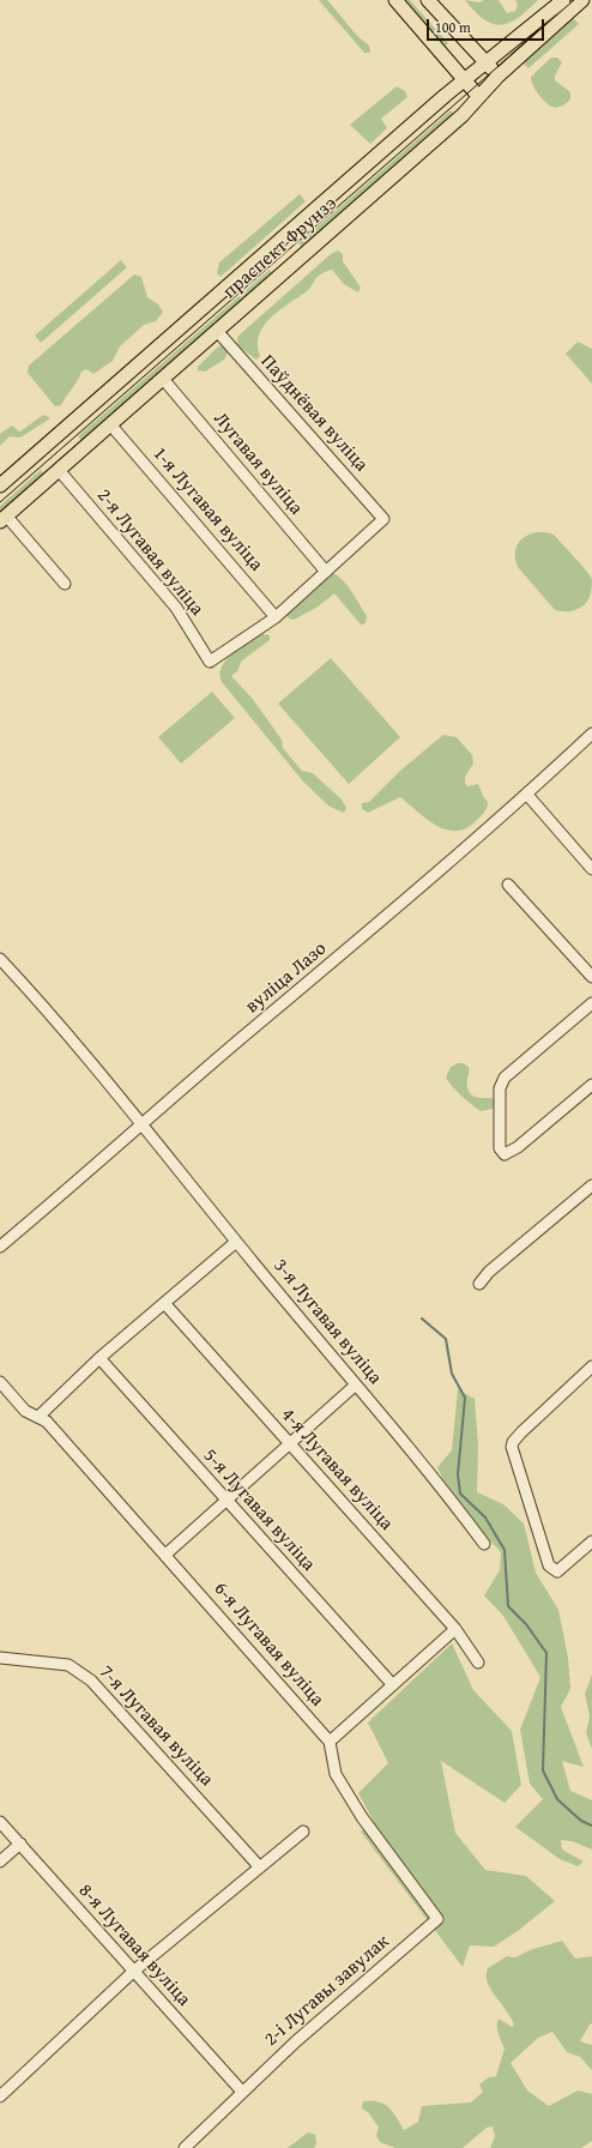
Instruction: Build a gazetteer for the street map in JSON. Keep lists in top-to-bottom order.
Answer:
{
  "streets": {
    "main road": ["праспект Фрунзэ"],
    "street": [
      "Паўднёвая вуліца",
      "Лугавая вуліца",
      "1-я Лугавая вуліца",
      "2-я Лугавая вуліца",
      "вуліца Лазо",
      "3-я Лугавая вуліца",
      "4-я Лугавая вуліца",
      "5-я Лугавая вуліца",
      "6-я Лугавая вуліца",
      "7-я Лугавая вуліца",
      "8-я Лугавая вуліца",
      "2-і Лугавы завулак"
    ]
  },
  "crossings": [
    ["праспект Фрунзэ", "Паўднёвая вуліца"],
    ["праспект Фрунзэ", "Лугавая вуліца"],
    ["праспект Фрунзэ", "1-я Лугавая вуліца"],
    ["праспект Фрунзэ", "2-я Лугавая вуліца"],
    ["Паўднёвая вуліца", "Лугавая вуліца"],
    ["1-я Лугавая вуліца", "2-я Лугавая вуліца"],
    ["вуліца Лазо", "3-я Лугавая вуліца"],
    ["6-я Лугавая вуліца", "2-і Лугавы завулак"],
    ["8-я Лугавая вуліца", "2-і Лугавы завулак"]
  ],
  "scale_bar": "100 m"
}
